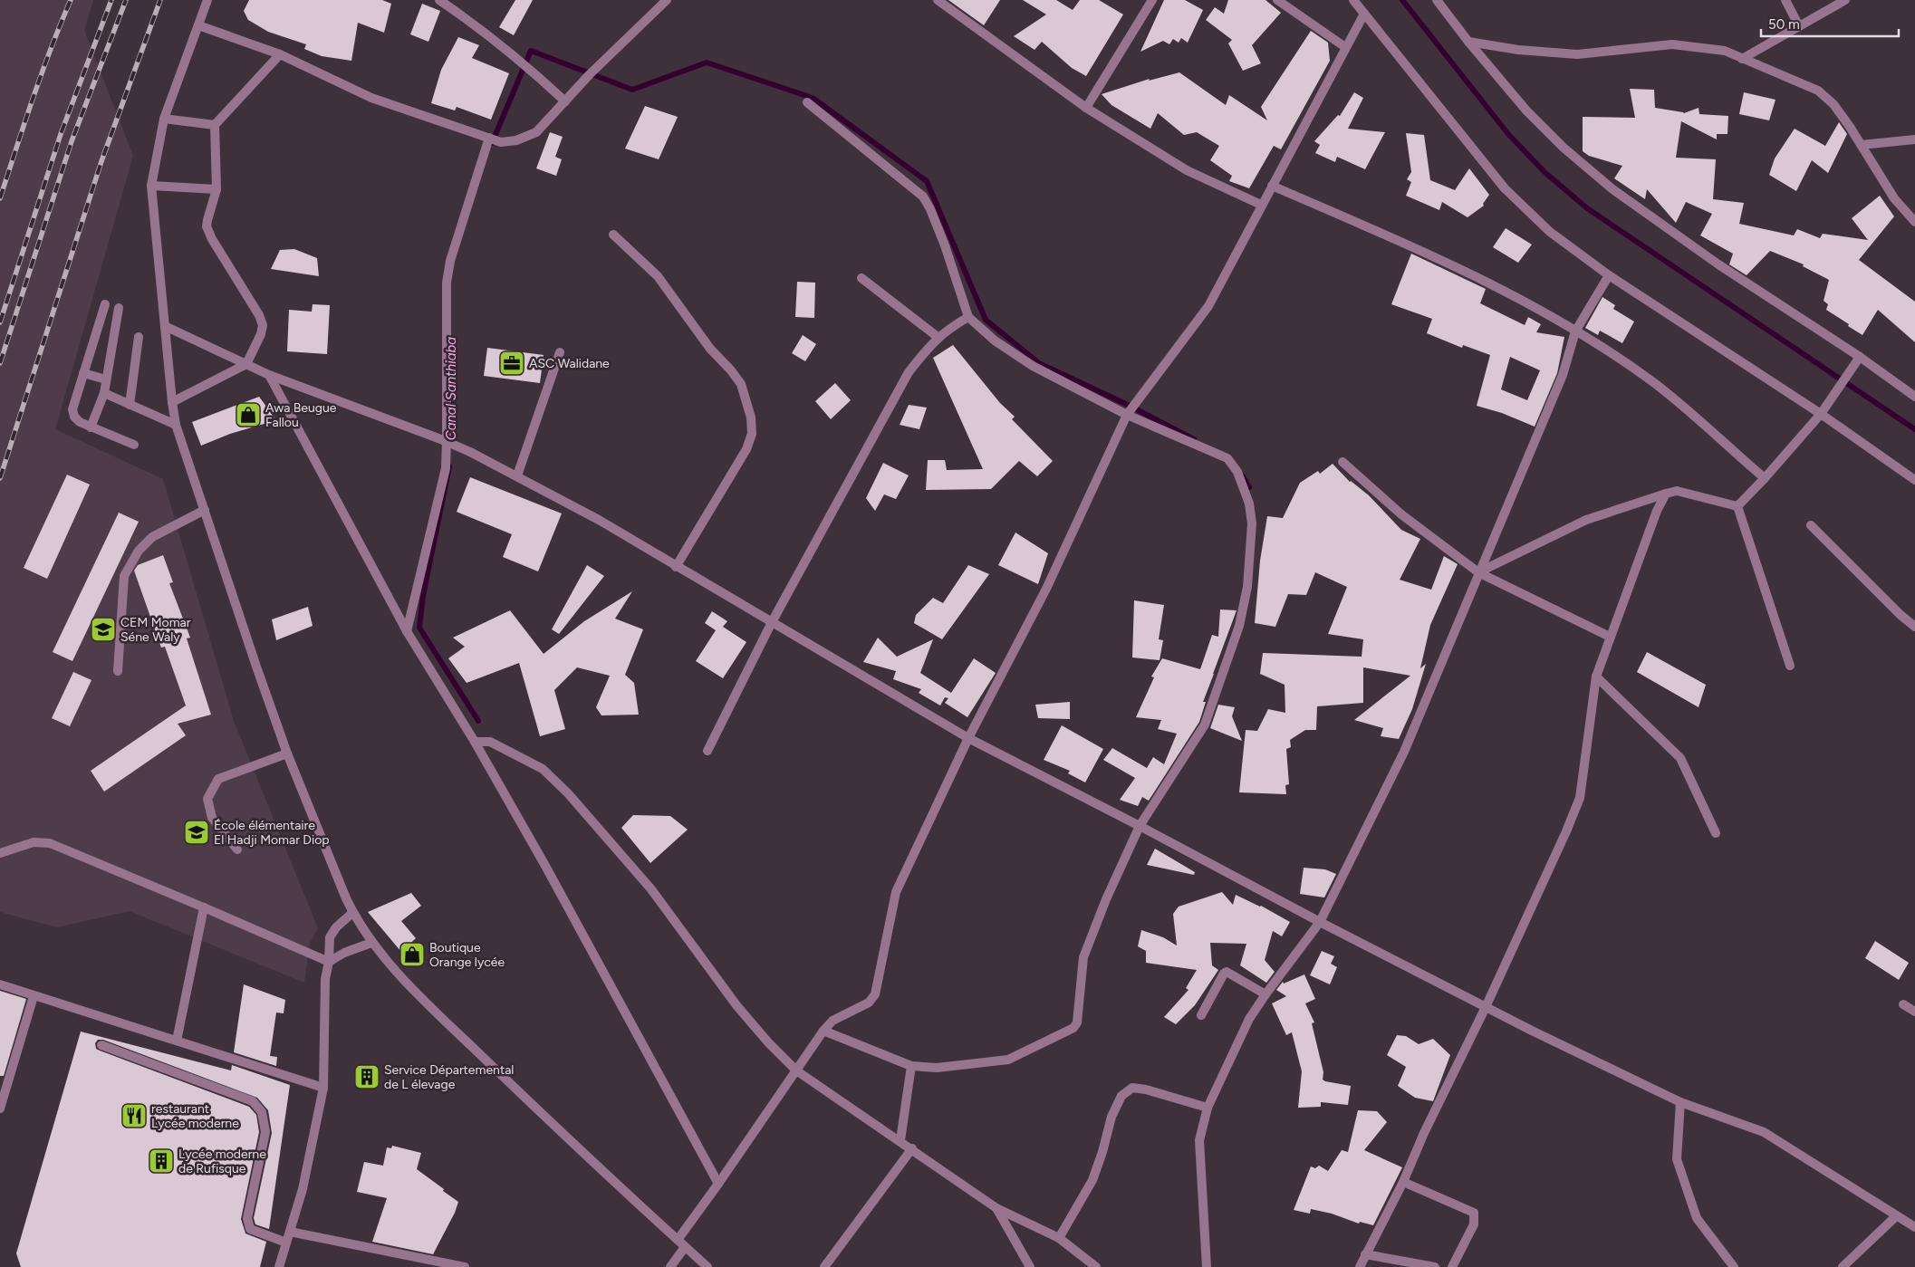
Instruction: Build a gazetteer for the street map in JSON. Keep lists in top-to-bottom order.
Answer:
{
  "water": ["Canal Santhiaba"],
  "places": {
    "office": ["ASC Walidane"],
    "shop": ["Awa Beugue Fallou", "Boutique Orange lycée"],
    "school or university": ["CEM Momar Séne Waly", "École élémentaire El Hadji Momar Diop"],
    "building": ["Service Départemental de L élevage", "Lycée moderne de Rufisque"],
    "restaurant": ["restaurant Lycée moderne"]
  },
  "scale_bar": "50 m"
}
